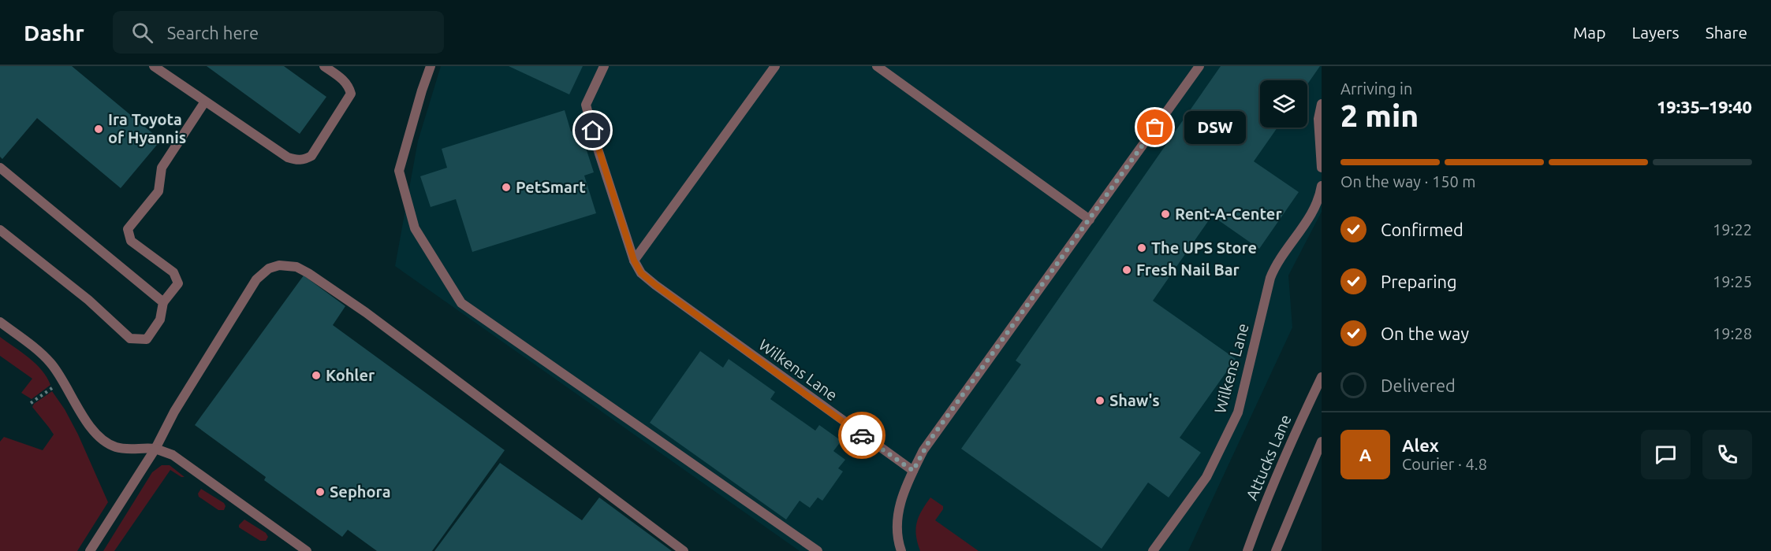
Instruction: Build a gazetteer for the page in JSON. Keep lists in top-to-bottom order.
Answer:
{
  "streets": {
    "street": ["Wilkens Lane", "Attucks Lane"]
  },
  "places": [
    "DSW",
    "Ira Toyota of Hyannis",
    "PetSmart",
    "Rent-A-Center",
    "The UPS Store",
    "Fresh Nail Bar",
    "Kohler",
    "Shaw's",
    "Sephora"
  ],
  "page": {
    "header": "Dashr",
    "search": "Search here",
    "nav": ["Map", "Layers", "Share"],
    "heading": ["2 min", "Arriving in", "19:35–19:40"],
    "panel": ["Alex", "Courier · 4.8"],
    "bubble": "DSW",
    "bar": "On the way · 150 m",
    "list": [
      ["Confirmed", "19:22"],
      ["Preparing", "19:25"],
      ["On the way", "19:28"],
      "Delivered"
    ],
    "round": "A"
  }
}
